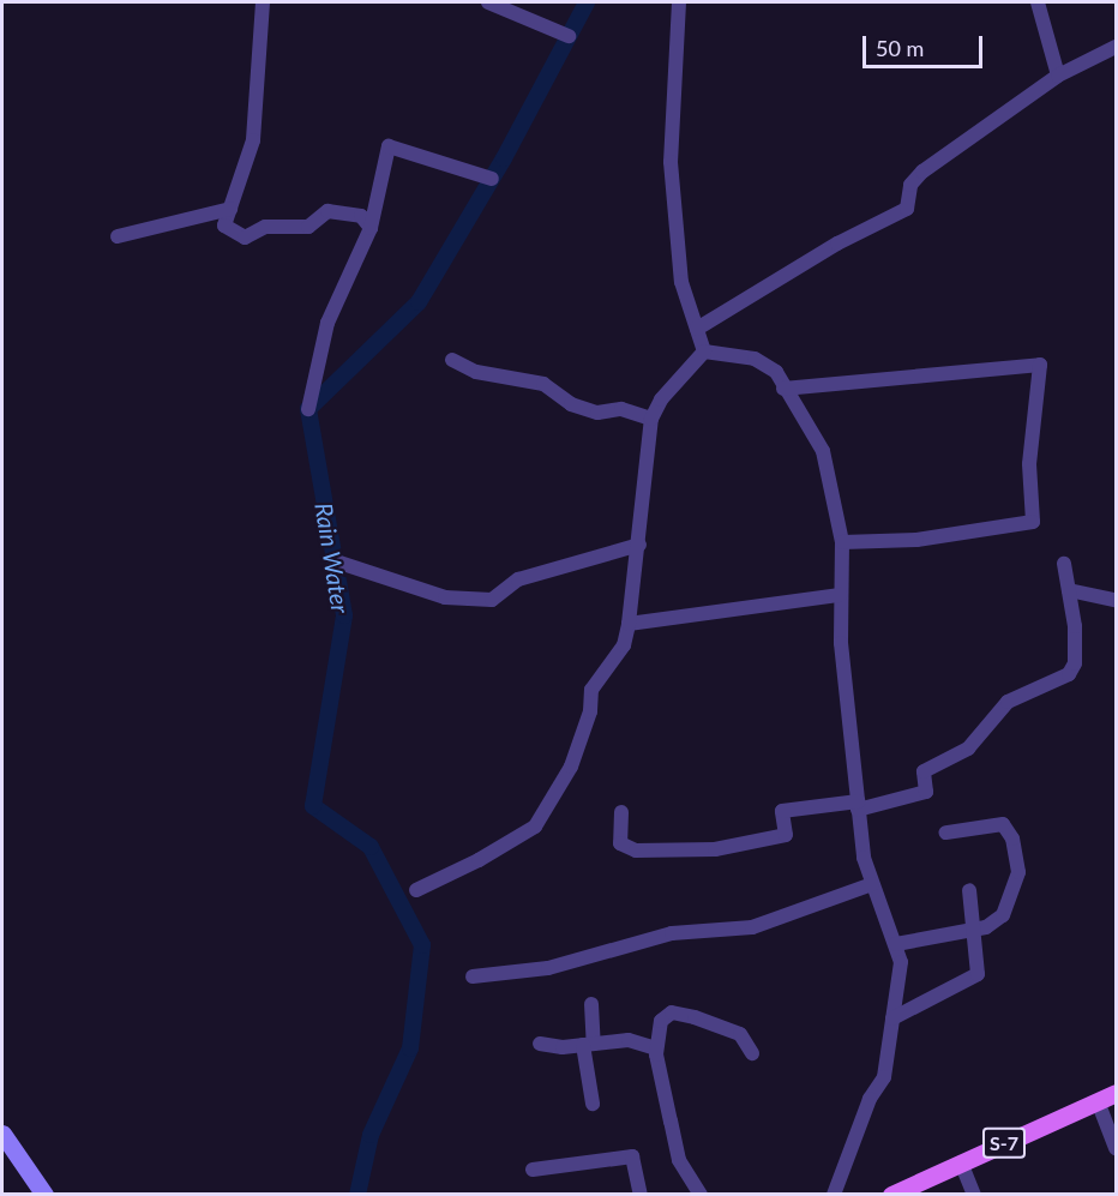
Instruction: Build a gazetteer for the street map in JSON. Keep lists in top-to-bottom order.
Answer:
{
  "streets": {
    "main road": ["S-7"]
  },
  "water": ["Rain Water"],
  "scale_bar": "50 m"
}
